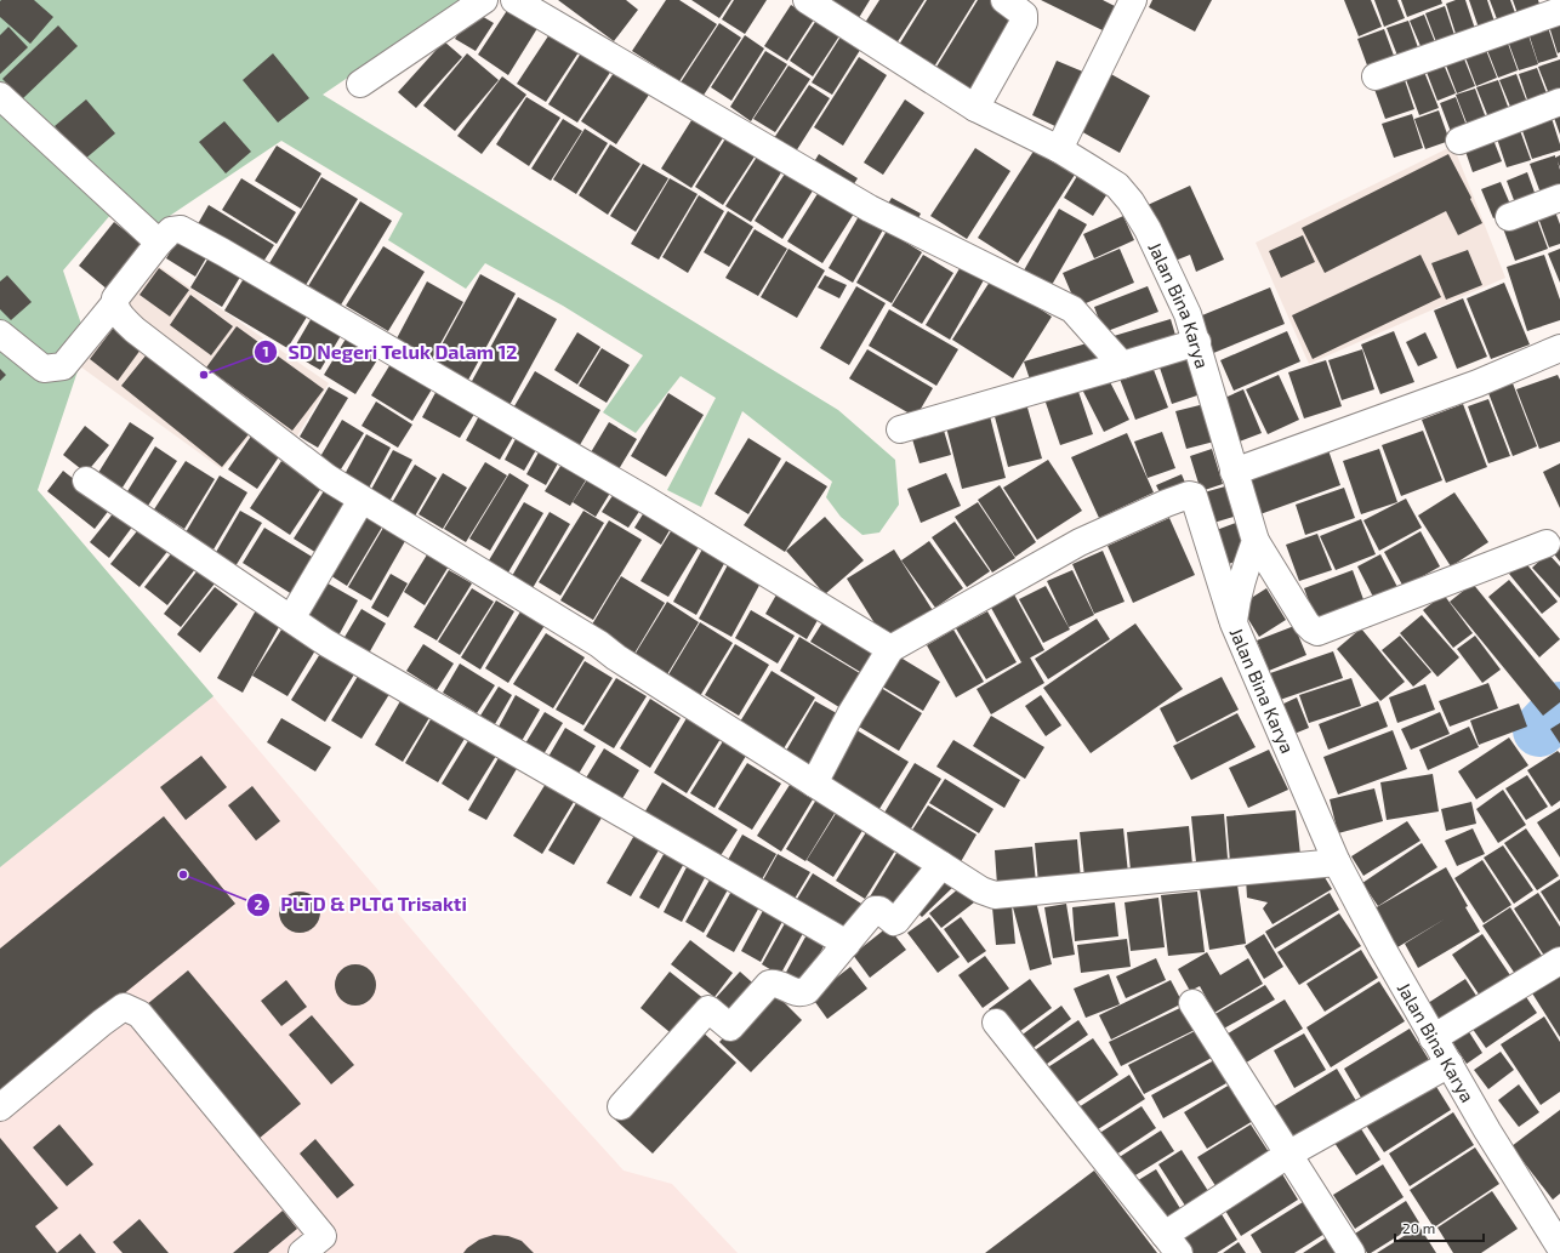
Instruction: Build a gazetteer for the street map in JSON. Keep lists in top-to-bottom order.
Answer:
{
  "streets": {
    "street": ["Jalan Bina Karya"]
  },
  "places": ["SD Negeri Teluk Dalam 12", "PLTD & PLTG Trisakti"],
  "scale_bar": "20 m"
}
